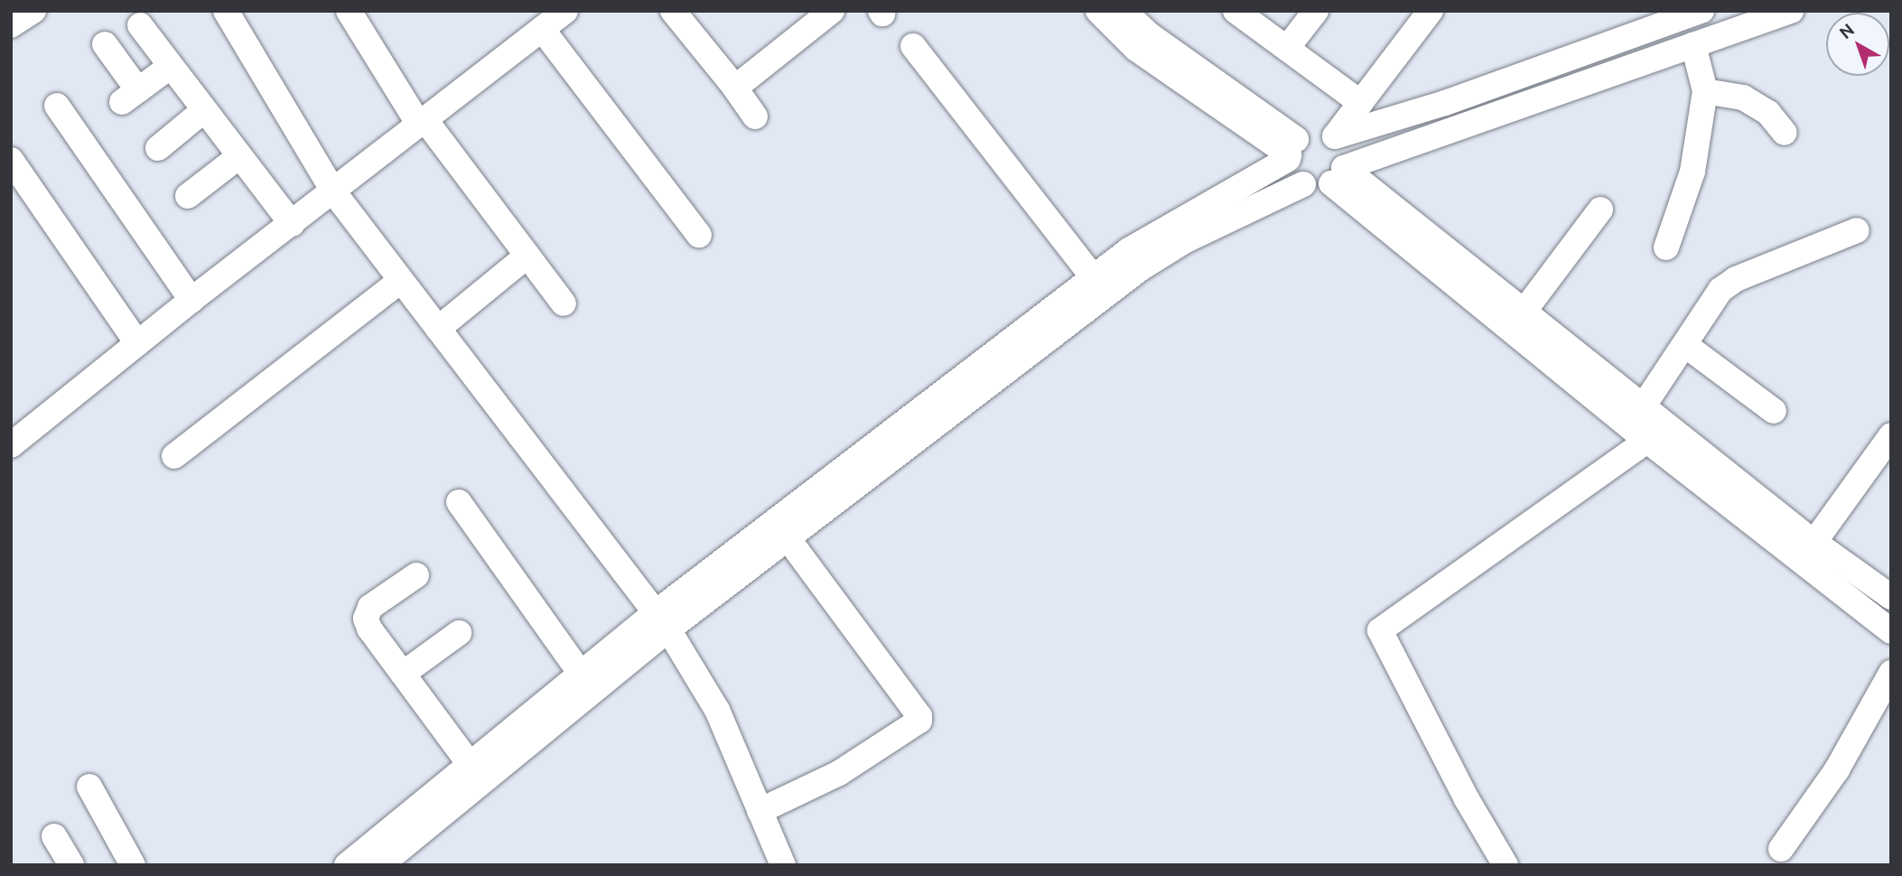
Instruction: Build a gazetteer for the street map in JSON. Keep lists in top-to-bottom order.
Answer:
{
  "north": "top left"
}
